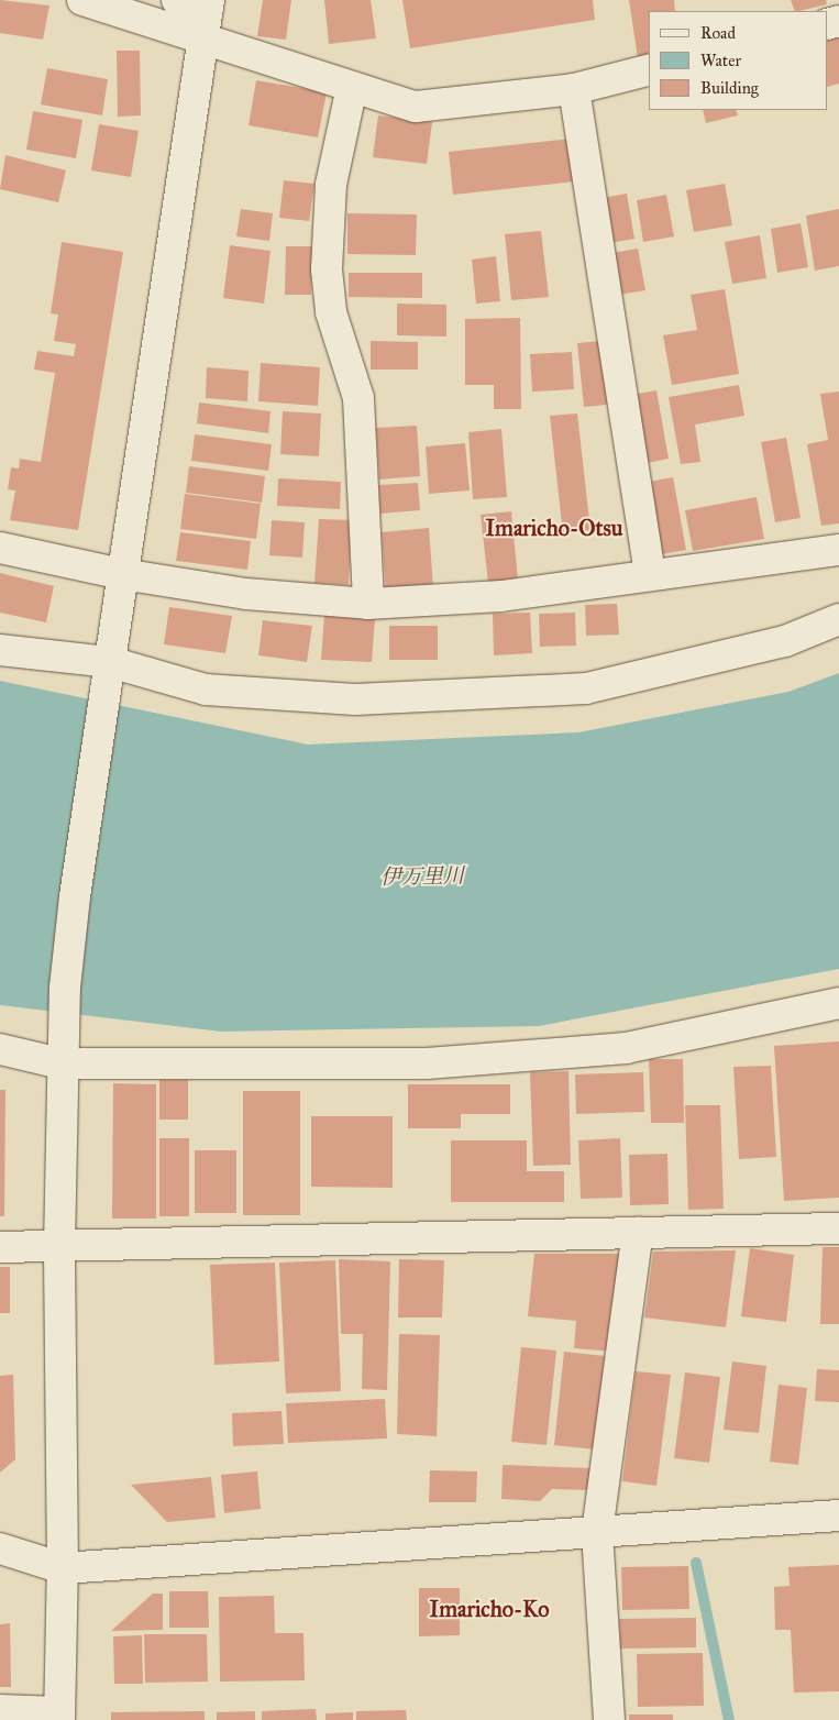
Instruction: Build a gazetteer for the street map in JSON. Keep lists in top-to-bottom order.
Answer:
{
  "districts": ["Imaricho-Otsu", "Imaricho-Ko"],
  "water": ["伊万里川"],
  "legend": ["Road", "Water", "Building"]
}
